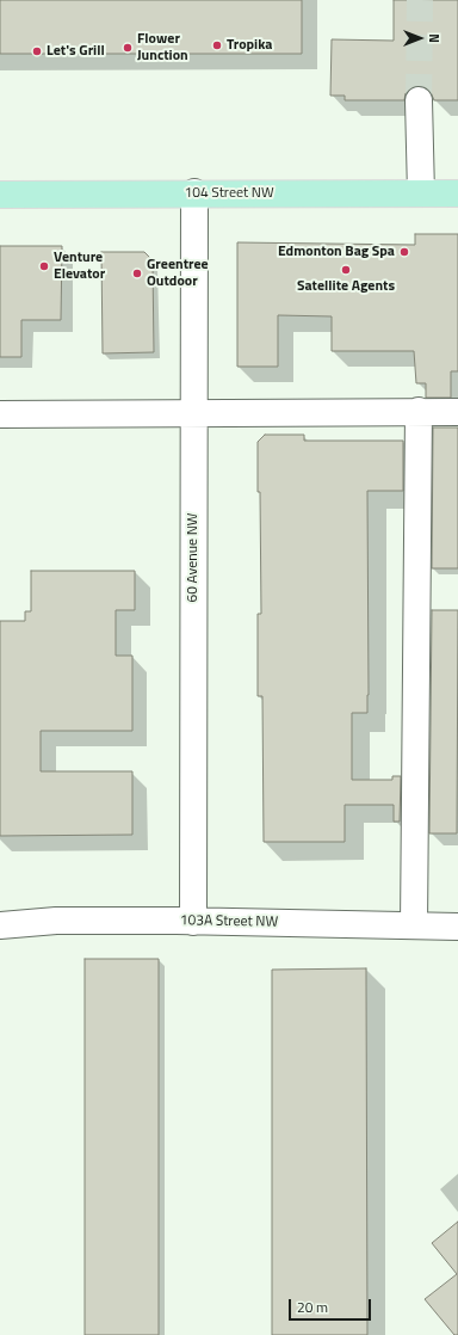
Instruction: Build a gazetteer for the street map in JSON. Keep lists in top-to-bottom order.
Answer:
{
  "streets": {
    "main road": ["104 Street NW"],
    "street": ["60 Avenue NW", "103A Street NW"]
  },
  "crossings": [
    ["104 Street NW", "60 Avenue NW"],
    ["60 Avenue NW", "103A Street NW"]
  ],
  "places": [
    "Tropika",
    "Flower Junction",
    "Let's Grill",
    "Edmonton Bag Spa",
    "Venture Elevator",
    "Satellite Agents",
    "Greentree Outdoor"
  ],
  "scale_bar": "20 m",
  "north": "right"
}
